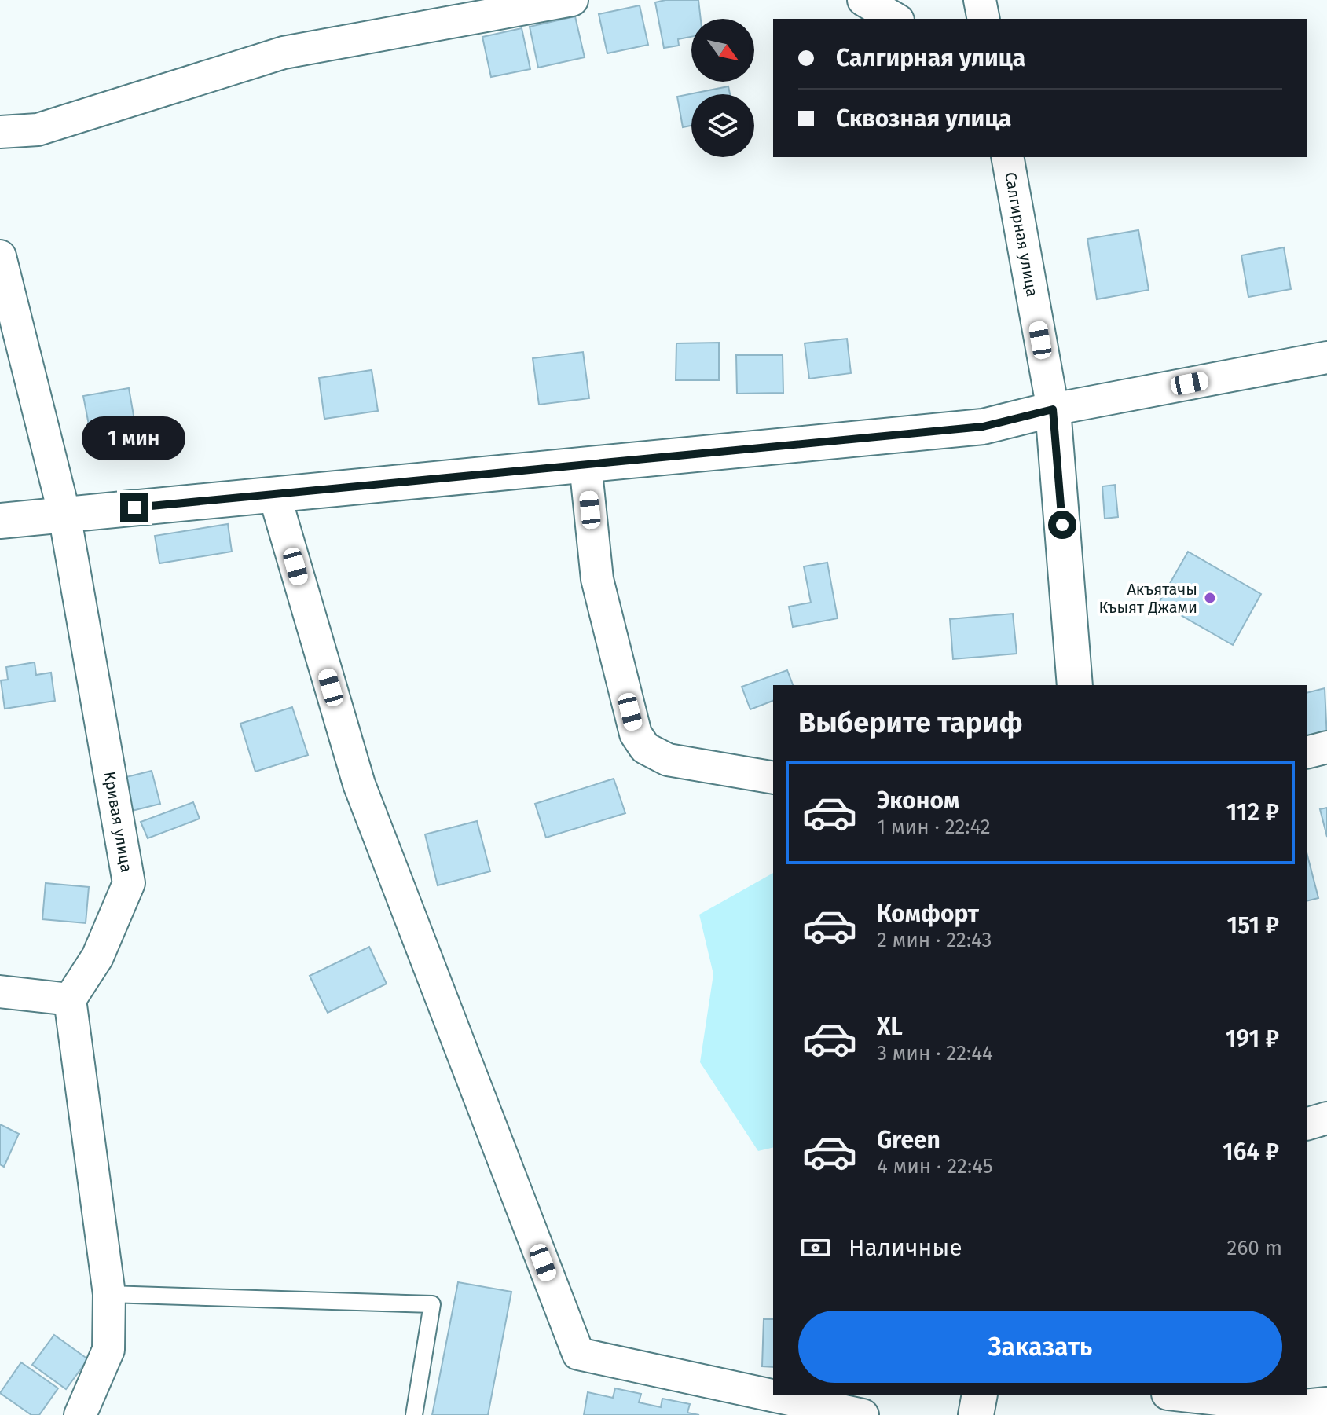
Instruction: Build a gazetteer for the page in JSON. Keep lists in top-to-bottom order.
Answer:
{
  "streets": {
    "main road": ["Салгирная улица"],
    "street": ["Кривая улица"]
  },
  "places": ["Акъятачы Къыят Джами"],
  "north": "bottom right",
  "page": {
    "banner": ["Салгирная улица", "Сквозная улица"],
    "bubble": "1 мин",
    "heading": "Выберите тариф",
    "list": [
      {
        "name": "Эконом",
        "note": "1 мин · 22:42",
        "value": "112 ₽"
      },
      {
        "name": "Комфорт",
        "note": "2 мин · 22:43",
        "value": "151 ₽"
      },
      {
        "name": "XL",
        "note": "3 мин · 22:44",
        "value": "191 ₽"
      },
      {
        "name": "Green",
        "note": "4 мин · 22:45",
        "value": "164 ₽"
      }
    ],
    "pay": ["Наличные", "260 m"],
    "buttons": "Заказать"
  }
}
